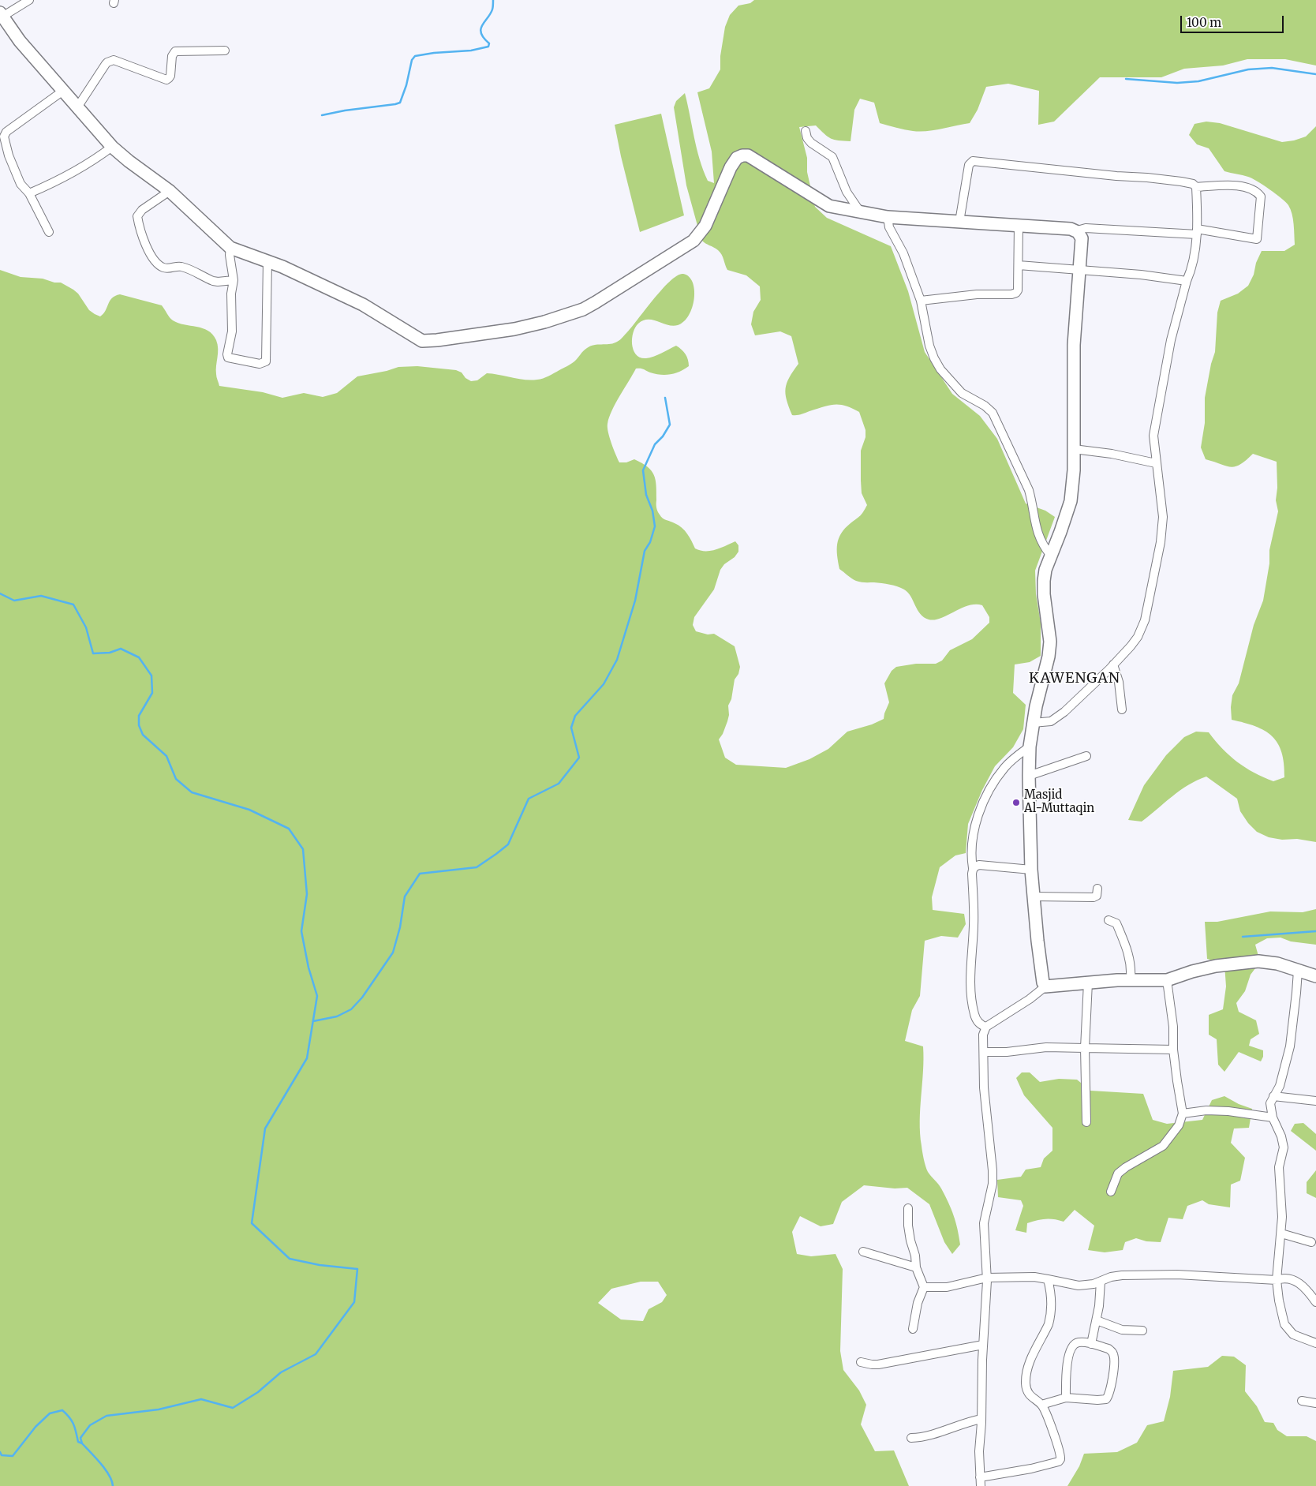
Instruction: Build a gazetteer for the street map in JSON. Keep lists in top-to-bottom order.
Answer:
{
  "districts": ["KAWENGAN"],
  "places": ["Masjid Al-Muttaqin"],
  "scale_bar": "100 m"
}
